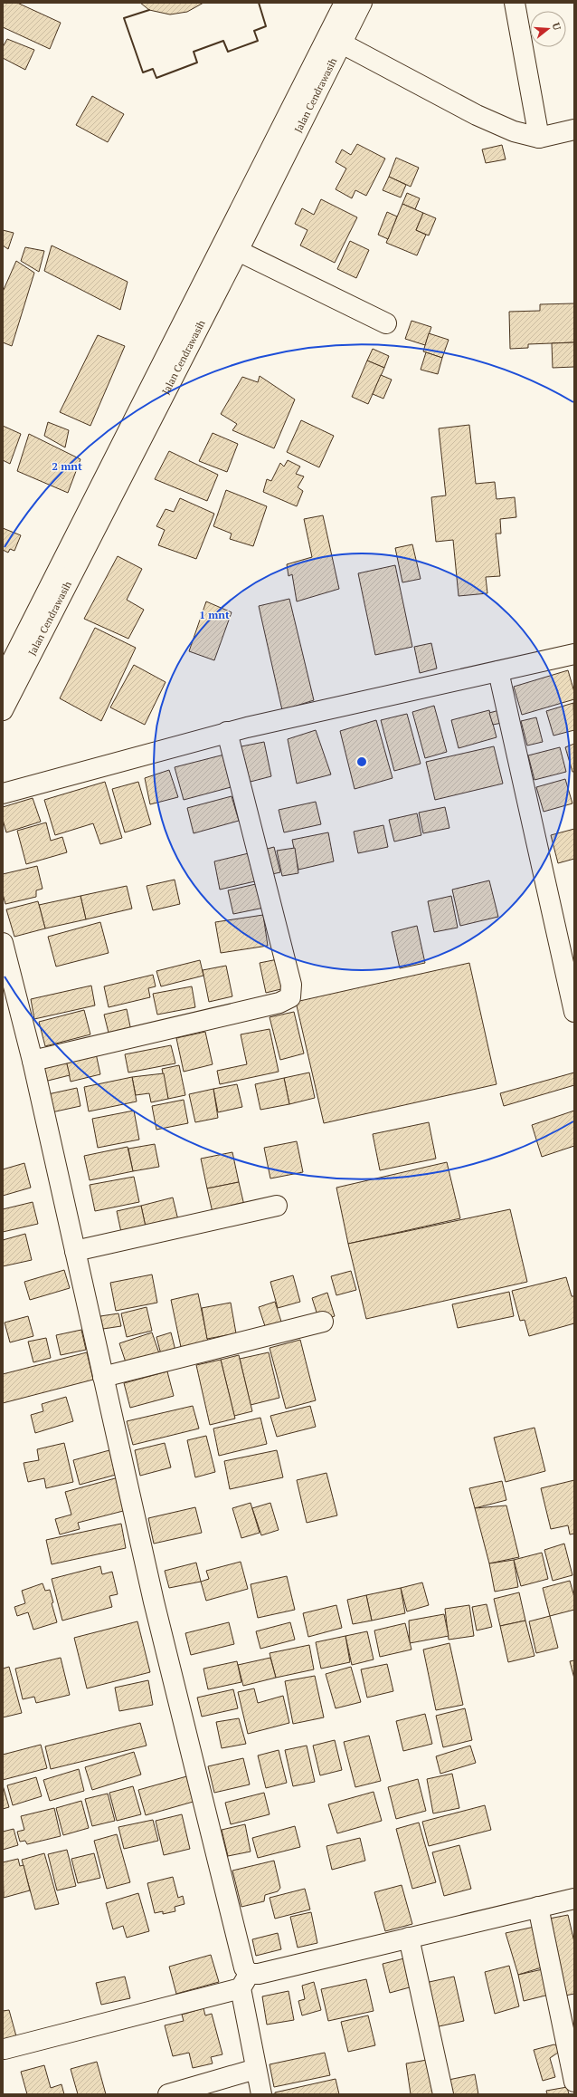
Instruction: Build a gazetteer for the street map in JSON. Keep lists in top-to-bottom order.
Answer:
{
  "streets": {
    "street": ["Jalan Cendrawasih"]
  },
  "north": "right",
  "rings": ["2 mnt", "1 mnt"]
}
